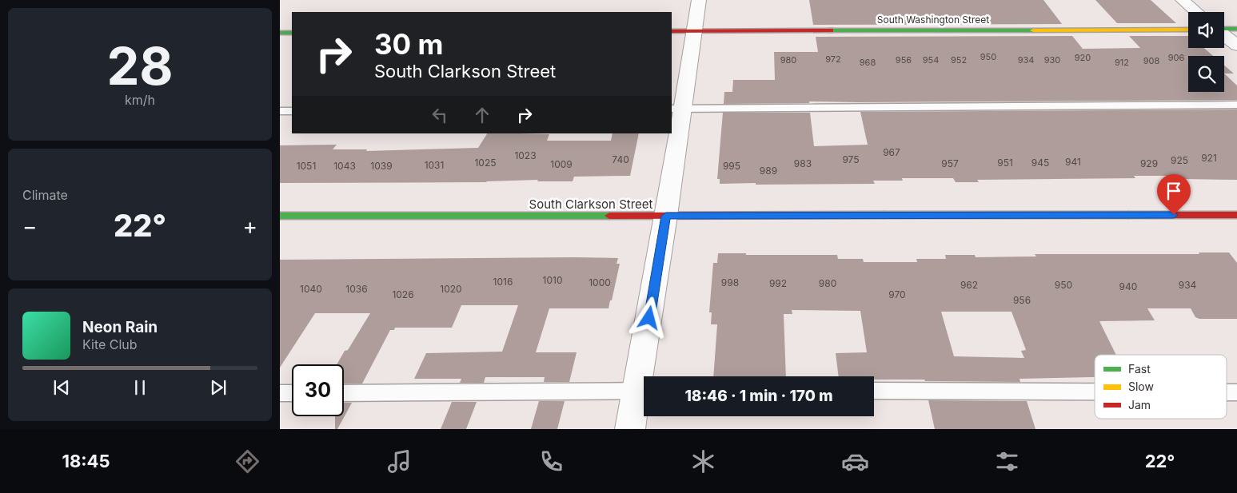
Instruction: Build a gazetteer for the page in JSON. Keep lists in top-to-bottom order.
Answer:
{
  "streets": {
    "street": ["South Washington Street", "South Clarkson Street"]
  },
  "house_numbers": [
    "950",
    "920",
    "906",
    "972",
    "980",
    "956",
    "954",
    "952",
    "934",
    "930",
    "908",
    "968",
    "912",
    "967",
    "1023",
    "921",
    "740",
    "975",
    "925",
    "941",
    "1025",
    "951",
    "945",
    "983",
    "957",
    "929",
    "1009",
    "1031",
    "1051",
    "1043",
    "1039",
    "995",
    "989",
    "1010",
    "1016",
    "1000",
    "998",
    "992",
    "980",
    "962",
    "950",
    "934",
    "940",
    "1040",
    "1036",
    "1020",
    "1026",
    "970",
    "956"
  ],
  "legend": ["Fast", "Slow", "Jam"],
  "page": {
    "tile": [
      ["28", "km/h"],
      "Climate"
    ],
    "turn": ["30 m", "South Clarkson Street"],
    "heat": ["−", "22°", "+"],
    "song": ["Neon Rain", "Kite Club"],
    "limit": "30",
    "trip": "18:46 · 1 min · 170 m",
    "tabs": ["18:45", "22°"]
  }
}
